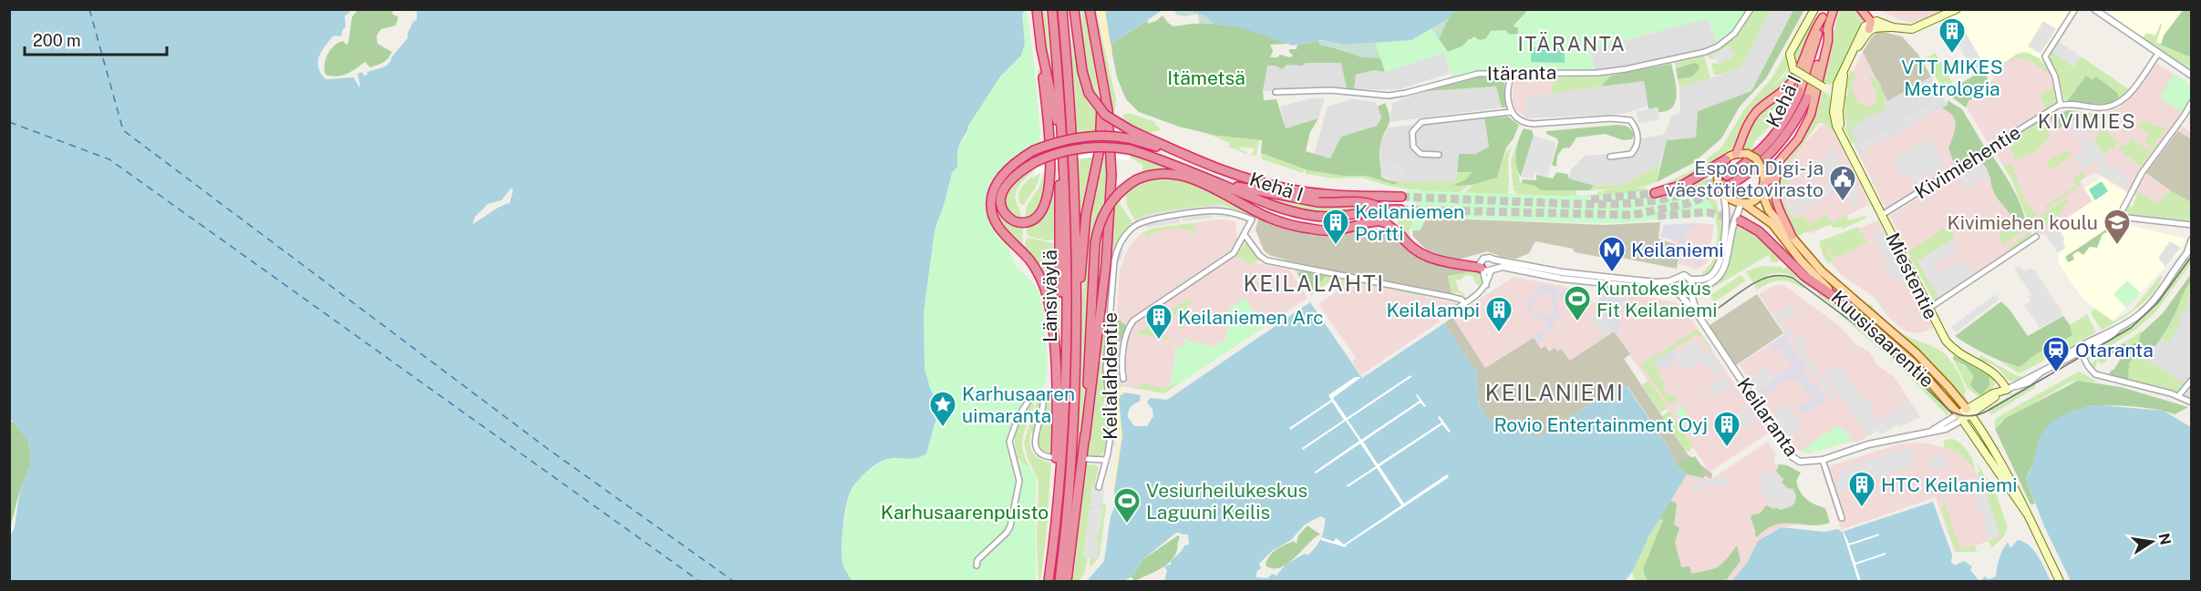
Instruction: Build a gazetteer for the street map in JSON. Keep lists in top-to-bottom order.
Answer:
{
  "streets": {
    "highway": ["Kehä I", "Länsiväylä"],
    "main road": ["Miestentie", "Kuusisaarentie"],
    "street": [
      "Itäranta",
      "Kivimiehentie",
      "Keilalahdentie",
      "Keilaranta"
    ]
  },
  "crossings": [
    ["Kehä I", "Kuusisaarentie"],
    ["Kivimiehentie", "Miestentie"],
    ["Kuusisaarentie", "Keilaranta"]
  ],
  "districts": [
    "ITÄRANTA",
    "KIVIMIES",
    "KEILALAHTI",
    "KEILANIEMI"
  ],
  "parks": ["Itämetsä", "Karhusaarenpuisto"],
  "places": {
    "building": [
      "VTT MIKES Metrologia",
      "Keilaniemen Portti",
      "Keilalampi",
      "Keilaniemen Arc",
      "Rovio Entertainment Oyj",
      "HTC Keilaniemi"
    ],
    "public building": ["Espoon Digi- ja väestötietovirasto"],
    "school or university": ["Kivimiehen koulu"],
    "metro station": ["Keilaniemi"],
    "sports": ["Kuntokeskus Fit Keilaniemi", "Vesiurheilukeskus Laguuni Keilis"],
    "station": ["Otaranta"],
    "place": ["Karhusaaren uimaranta"]
  },
  "scale_bar": "200 m",
  "north": "right"
}
